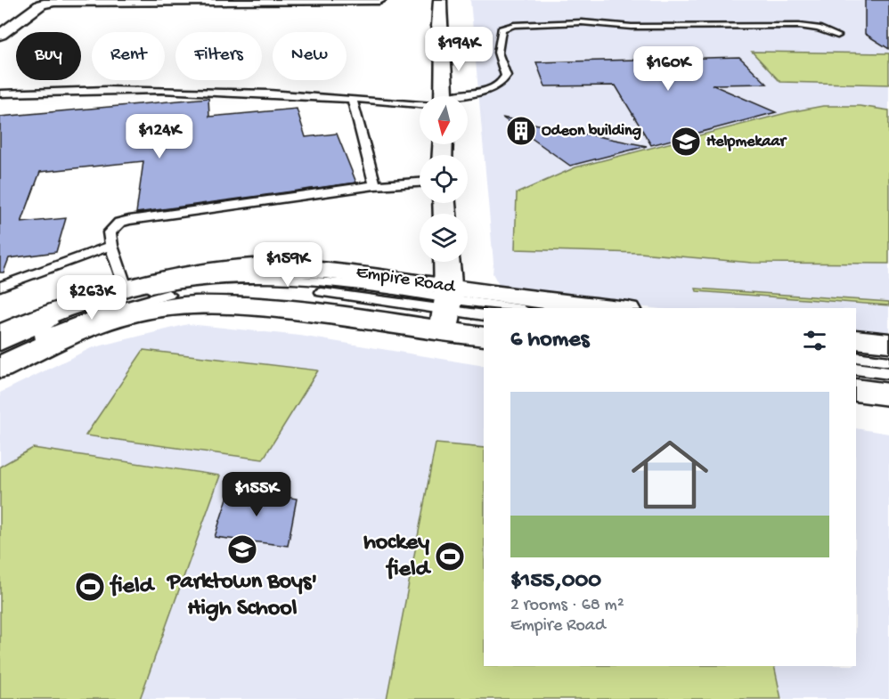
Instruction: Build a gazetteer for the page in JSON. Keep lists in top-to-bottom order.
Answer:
{
  "streets": {
    "street": ["Empire Road"]
  },
  "places": {
    "building": ["Odeon building"],
    "school or university": ["Helpmekaar", "Parktown Boys' High School"],
    "sports": ["hockey field", "field"]
  },
  "north": "bottom",
  "page": {
    "price": [
      "$194K",
      "$160K",
      "$124K",
      "$159K",
      "$263K",
      "$155K"
    ],
    "chip": [
      "Buy",
      "Rent",
      "Filters",
      "New"
    ],
    "heading": "6 homes",
    "list": [
      {
        "name": "$155,000",
        "note": "2 rooms · 68 m² · Empire Road"
      }
    ]
  }
}
